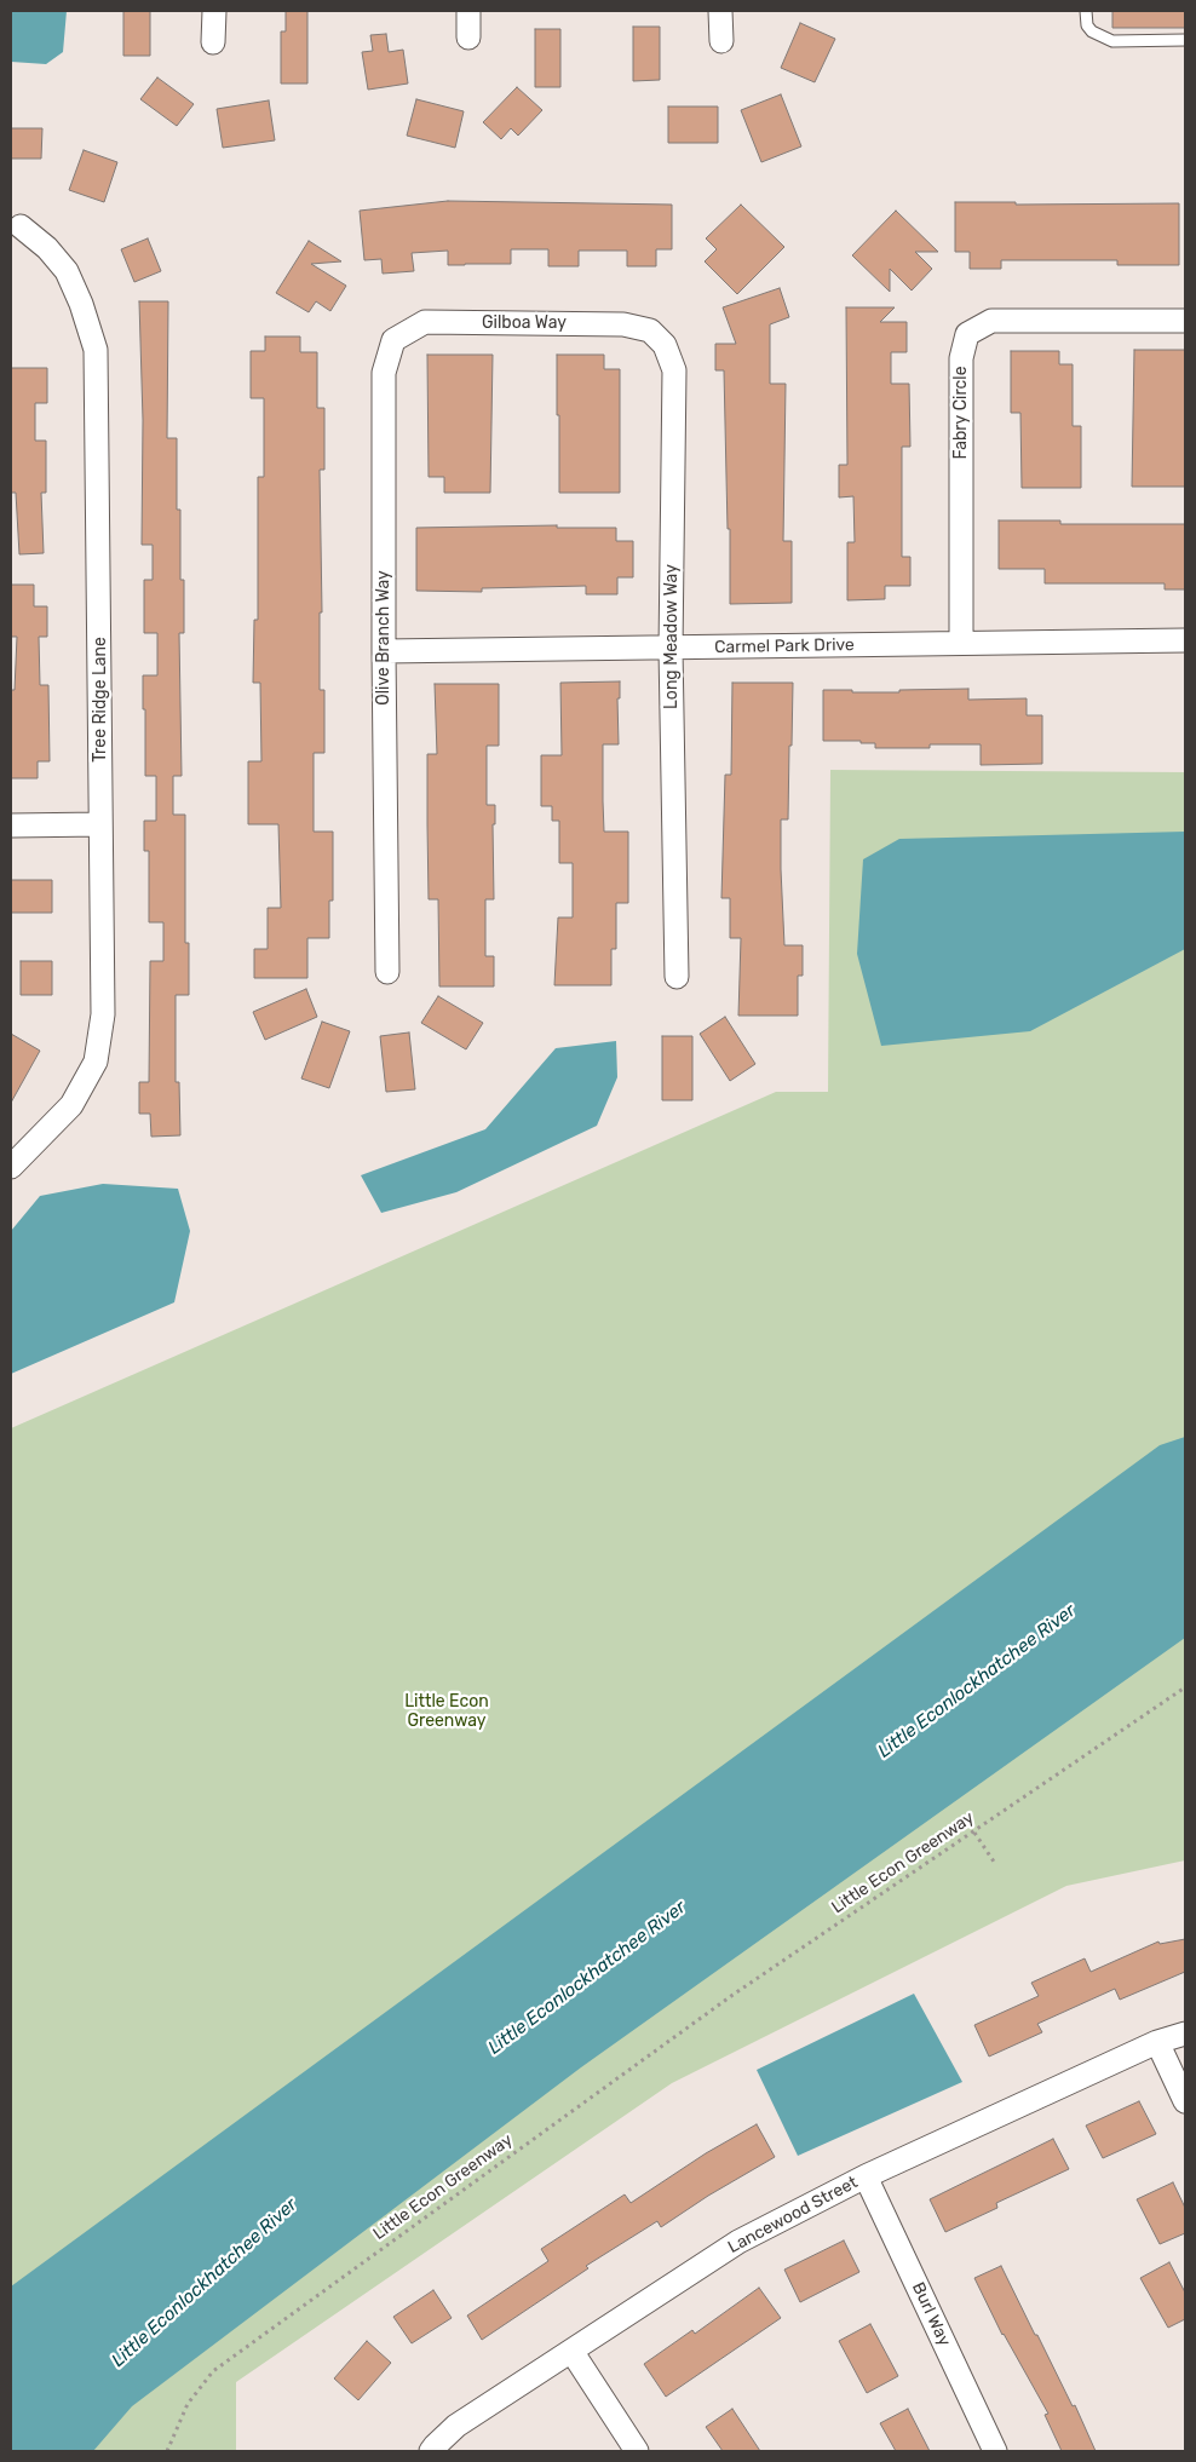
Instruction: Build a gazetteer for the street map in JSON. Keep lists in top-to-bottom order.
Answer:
{
  "streets": {
    "street": [
      "Gilboa Way",
      "Fabry Circle",
      "Long Meadow Way",
      "Olive Branch Way",
      "Carmel Park Drive",
      "Tree Ridge Lane",
      "Lancewood Street",
      "Burl Way"
    ],
    "path": ["Little Econ Greenway"]
  },
  "crossings": [
    ["Gilboa Way", "Long Meadow Way"],
    ["Gilboa Way", "Olive Branch Way"],
    ["Fabry Circle", "Carmel Park Drive"],
    ["Long Meadow Way", "Carmel Park Drive"],
    ["Olive Branch Way", "Carmel Park Drive"],
    ["Lancewood Street", "Burl Way"]
  ],
  "water": ["Little Econlockhatchee River"],
  "parks": ["Little Econ Greenway"]
}
